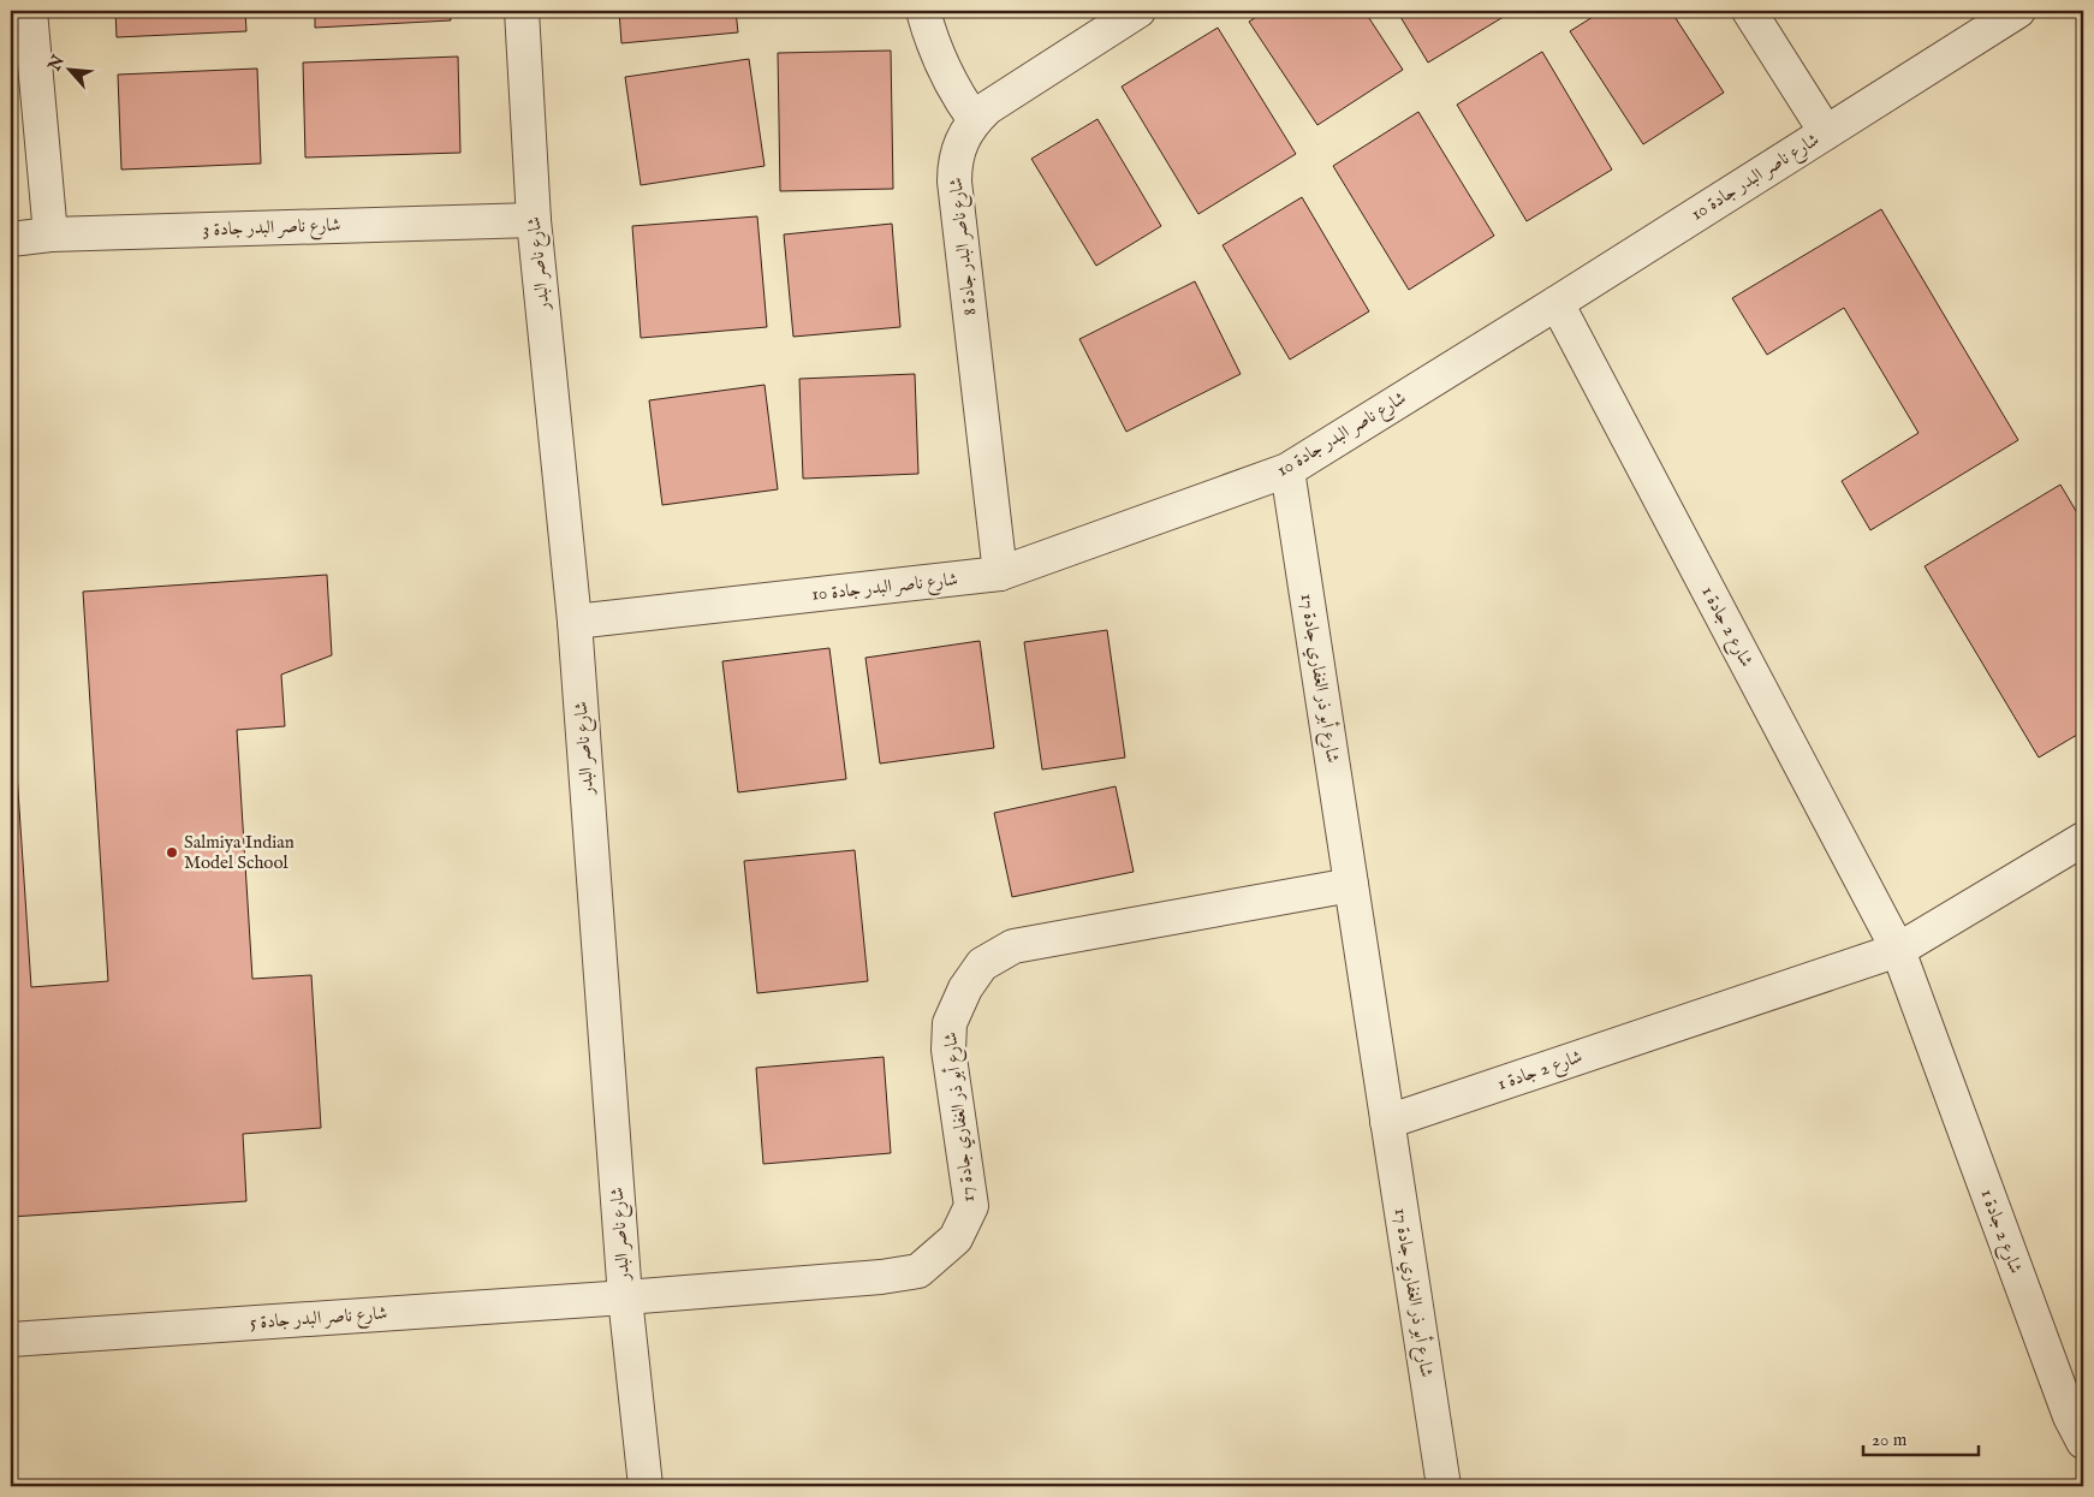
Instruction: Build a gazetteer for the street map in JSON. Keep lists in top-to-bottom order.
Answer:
{
  "streets": {
    "street": [
      "شارع ناصر البدر جادة 10",
      "شارع ناصر البدر جادة 3",
      "شارع ناصر البدر جادة 8",
      "شارع ناصر البدر",
      "شارع 2 جادة 1",
      "شارع أبو ذر الغفاري جادة 17",
      "شارع ناصر البدر جادة 5"
    ]
  },
  "crossings": [
    ["شارع ناصر البدر جادة 10", "شارع ناصر البدر جادة 8"],
    ["شارع ناصر البدر جادة 10", "شارع ناصر البدر"],
    ["شارع ناصر البدر جادة 10", "شارع 2 جادة 1"],
    ["شارع ناصر البدر جادة 10", "شارع أبو ذر الغفاري جادة 17"],
    ["شارع ناصر البدر جادة 3", "شارع ناصر البدر"],
    ["شارع ناصر البدر", "شارع أبو ذر الغفاري جادة 17"],
    ["شارع ناصر البدر", "شارع ناصر البدر جادة 5"],
    ["شارع 2 جادة 1", "شارع أبو ذر الغفاري جادة 17"],
    ["شارع أبو ذر الغفاري جادة 17", "شارع ناصر البدر جادة 5"]
  ],
  "places": ["Salmiya Indian Model School"],
  "scale_bar": "20 m",
  "north": "top left"
}
